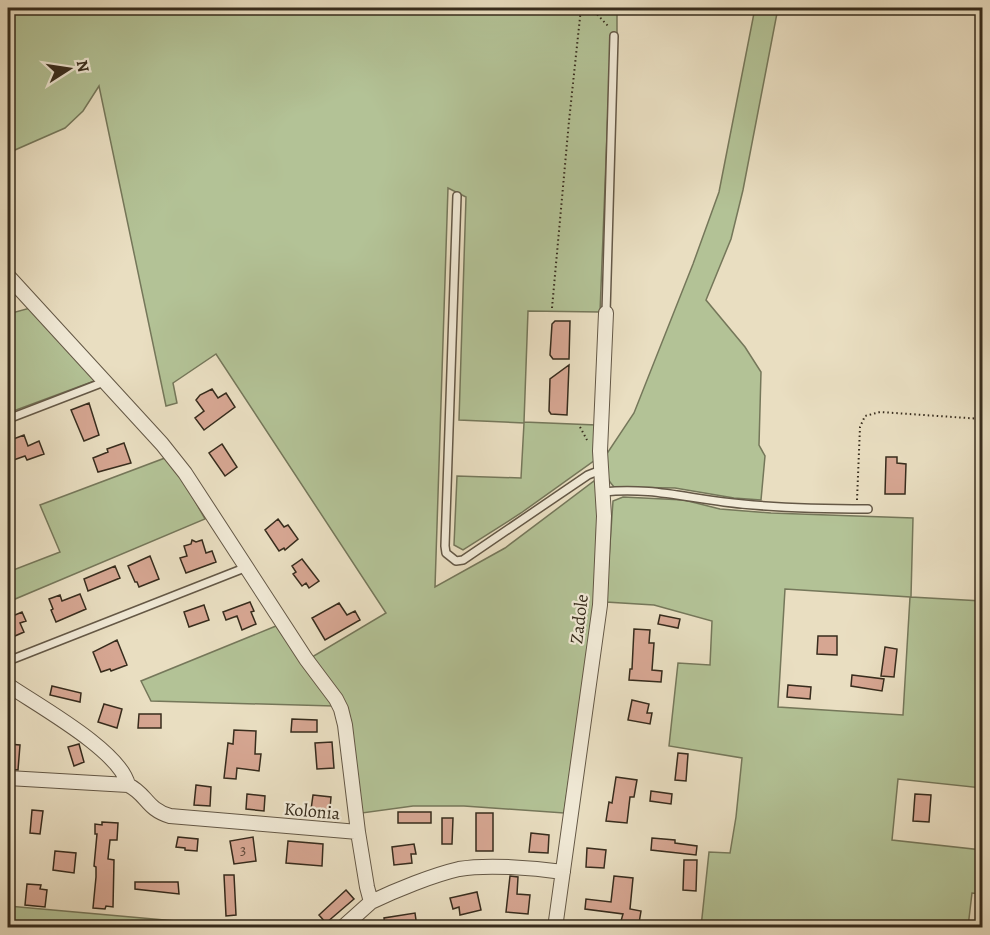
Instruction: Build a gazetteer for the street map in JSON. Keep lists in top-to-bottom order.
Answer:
{
  "streets": {
    "street": ["Zadole", "Kolonia"]
  },
  "house_numbers": ["3"],
  "north": "right"
}
